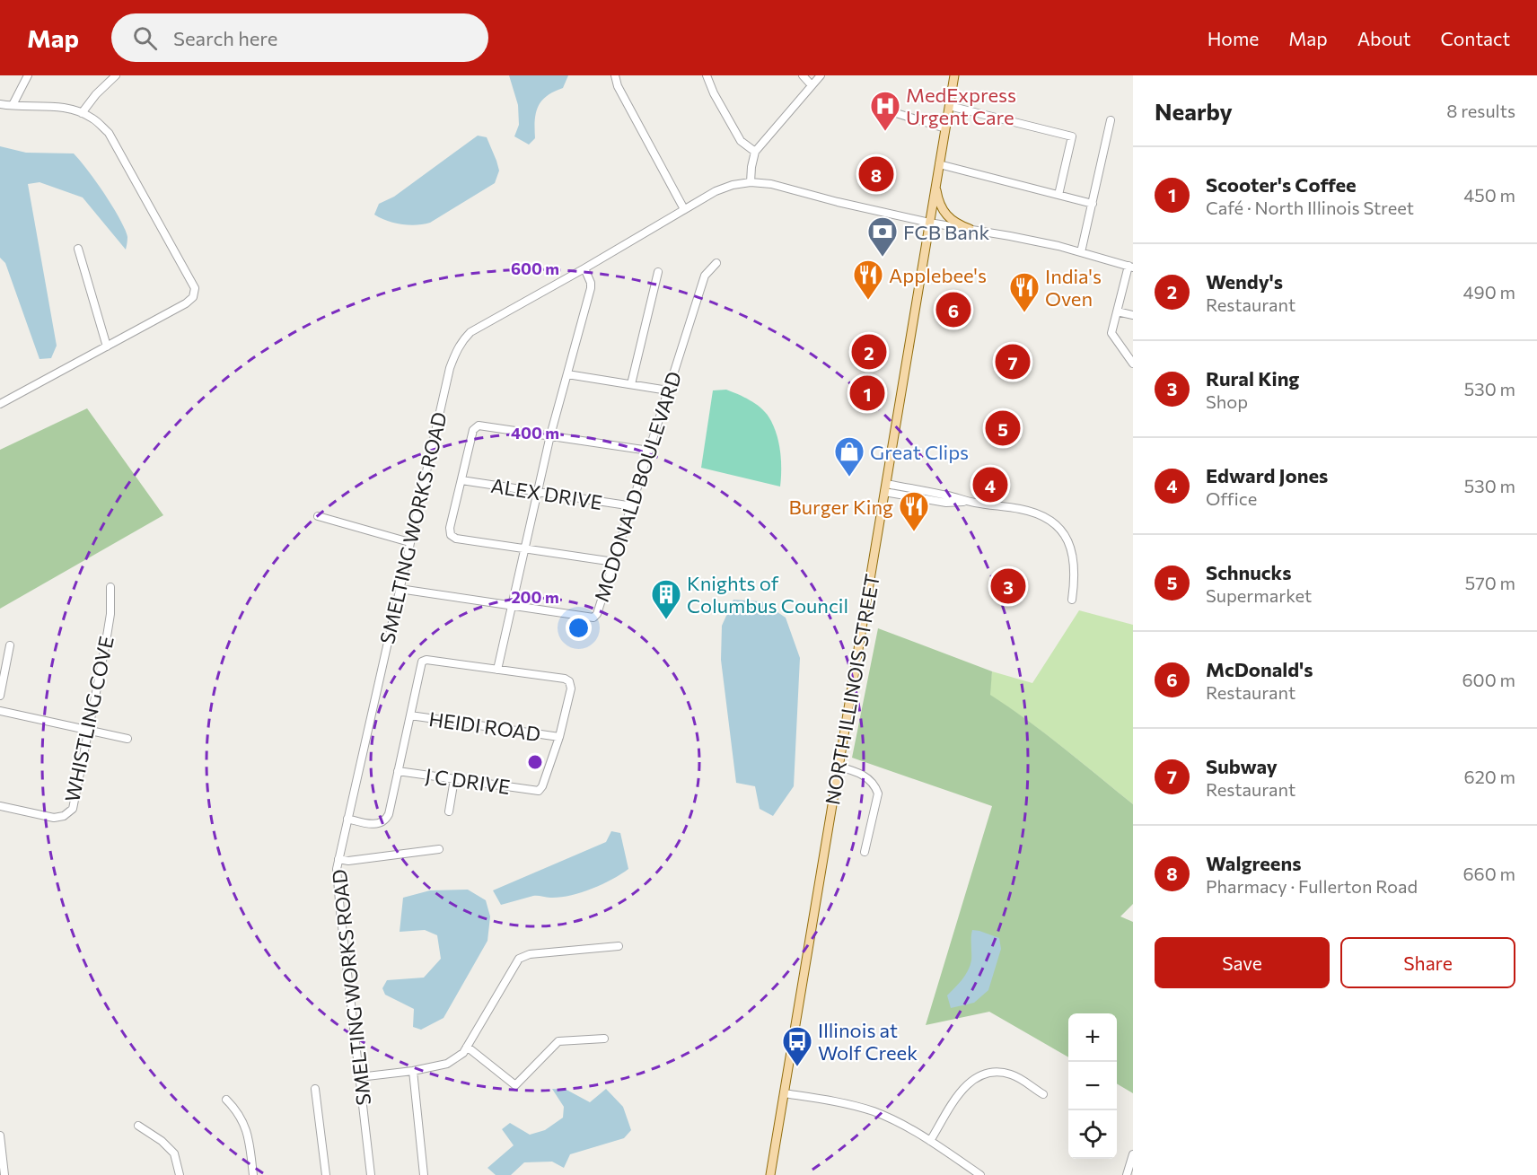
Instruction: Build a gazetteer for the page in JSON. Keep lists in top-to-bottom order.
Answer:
{
  "streets": {
    "main road": ["NORTH ILLINOIS STREET"],
    "street": [
      "MCDONALD BOULEVARD",
      "ALEX DRIVE",
      "SMELTING WORKS ROAD",
      "WHISTLING COVE",
      "HEIDI ROAD",
      "J C DRIVE"
    ]
  },
  "crossings": [
    ["MCDONALD BOULEVARD", "ALEX DRIVE"],
    ["MCDONALD BOULEVARD", "SMELTING WORKS ROAD"],
    ["SMELTING WORKS ROAD", "NORTH ILLINOIS STREET"],
    ["HEIDI ROAD", "J C DRIVE"]
  ],
  "places": {
    "hospital": ["MedExpress Urgent Care"],
    "bank": ["FCB Bank"],
    "restaurant": ["Applebee's", "India's Oven", "Burger King"],
    "shop": ["Great Clips"],
    "building": ["Knights of Columbus Council"],
    "bus stop": ["Illinois at Wolf Creek"]
  },
  "page": {
    "header": "Map",
    "search": "Search here",
    "nav": [
      "Home",
      "Map",
      "About",
      "Contact"
    ],
    "heading": ["Nearby", "8 results"],
    "list": [
      {
        "mark": "1",
        "name": "Scooter's Coffee",
        "note": "Café · North Illinois Street",
        "value": "450 m"
      },
      {
        "mark": "2",
        "name": "Wendy's",
        "note": "Restaurant",
        "value": "490 m"
      },
      {
        "mark": "3",
        "name": "Rural King",
        "note": "Shop",
        "value": "530 m"
      },
      {
        "mark": "4",
        "name": "Edward Jones",
        "note": "Office",
        "value": "530 m"
      },
      {
        "mark": "5",
        "name": "Schnucks",
        "note": "Supermarket",
        "value": "570 m"
      },
      {
        "mark": "6",
        "name": "McDonald's",
        "note": "Restaurant",
        "value": "600 m"
      },
      {
        "mark": "7",
        "name": "Subway",
        "note": "Restaurant",
        "value": "620 m"
      },
      {
        "mark": "8",
        "name": "Walgreens",
        "note": "Pharmacy · Fullerton Road",
        "value": "660 m"
      }
    ],
    "pins": [
      "8",
      "6",
      "2",
      "7",
      "1",
      "5",
      "4",
      "3"
    ],
    "buttons": ["Save", "Share"],
    "map_buttons": ["+", "−"]
  },
  "rings": ["600 m", "400 m", "200 m"]
}
